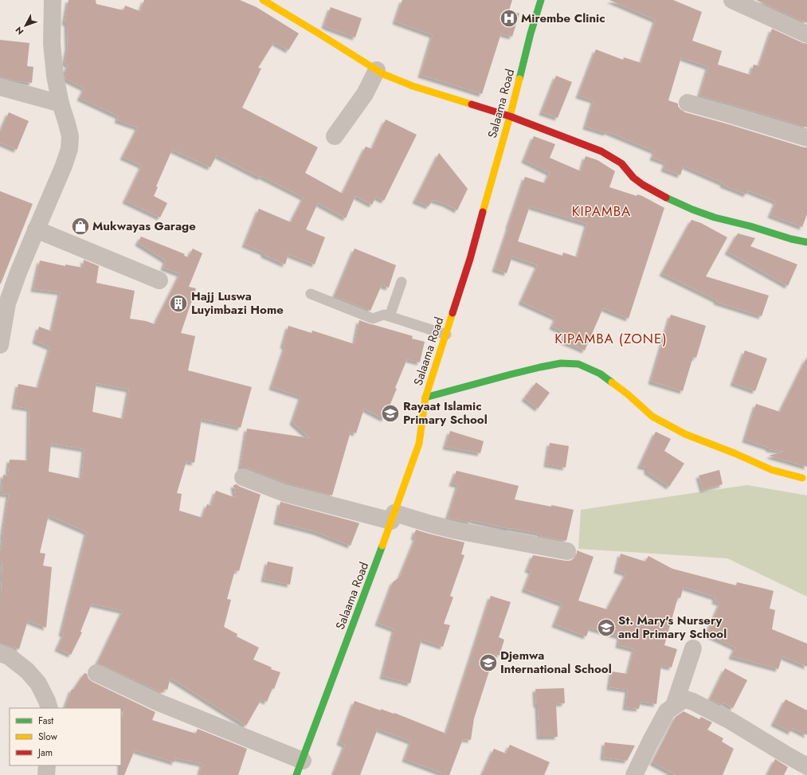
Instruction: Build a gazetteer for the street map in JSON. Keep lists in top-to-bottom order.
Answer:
{
  "streets": {
    "street": ["Salaama Road"]
  },
  "districts": ["KIPAMBA", "KIPAMBA (ZONE)"],
  "places": {
    "hospital": ["Mirembe Clinic"],
    "shop": ["Mukwayas Garage"],
    "building": ["Hajj Luswa Luyimbazi Home"],
    "school or university": ["Rayaat Islamic Primary School", "St. Mary's Nursery and Primary School", "Djemwa International School"]
  },
  "legend": ["Fast", "Slow", "Jam"],
  "north": "bottom left"
}
